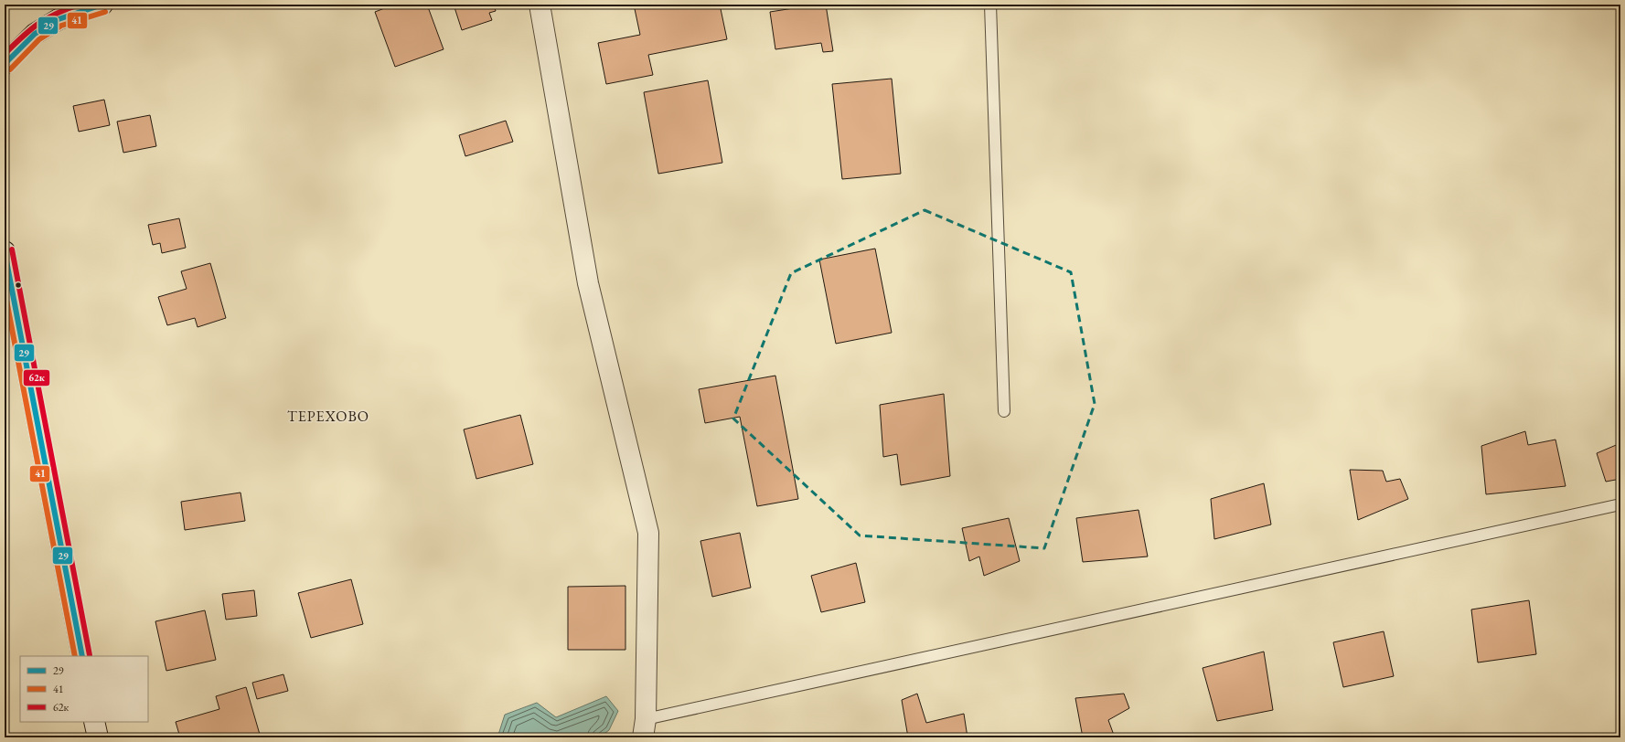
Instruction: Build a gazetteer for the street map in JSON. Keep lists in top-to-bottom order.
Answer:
{
  "districts": ["ТЕРЕХОВО"],
  "lines": ["transit line 29", "transit line 62к", "transit line 41"],
  "legend": ["29", "41", "62к"]
}
